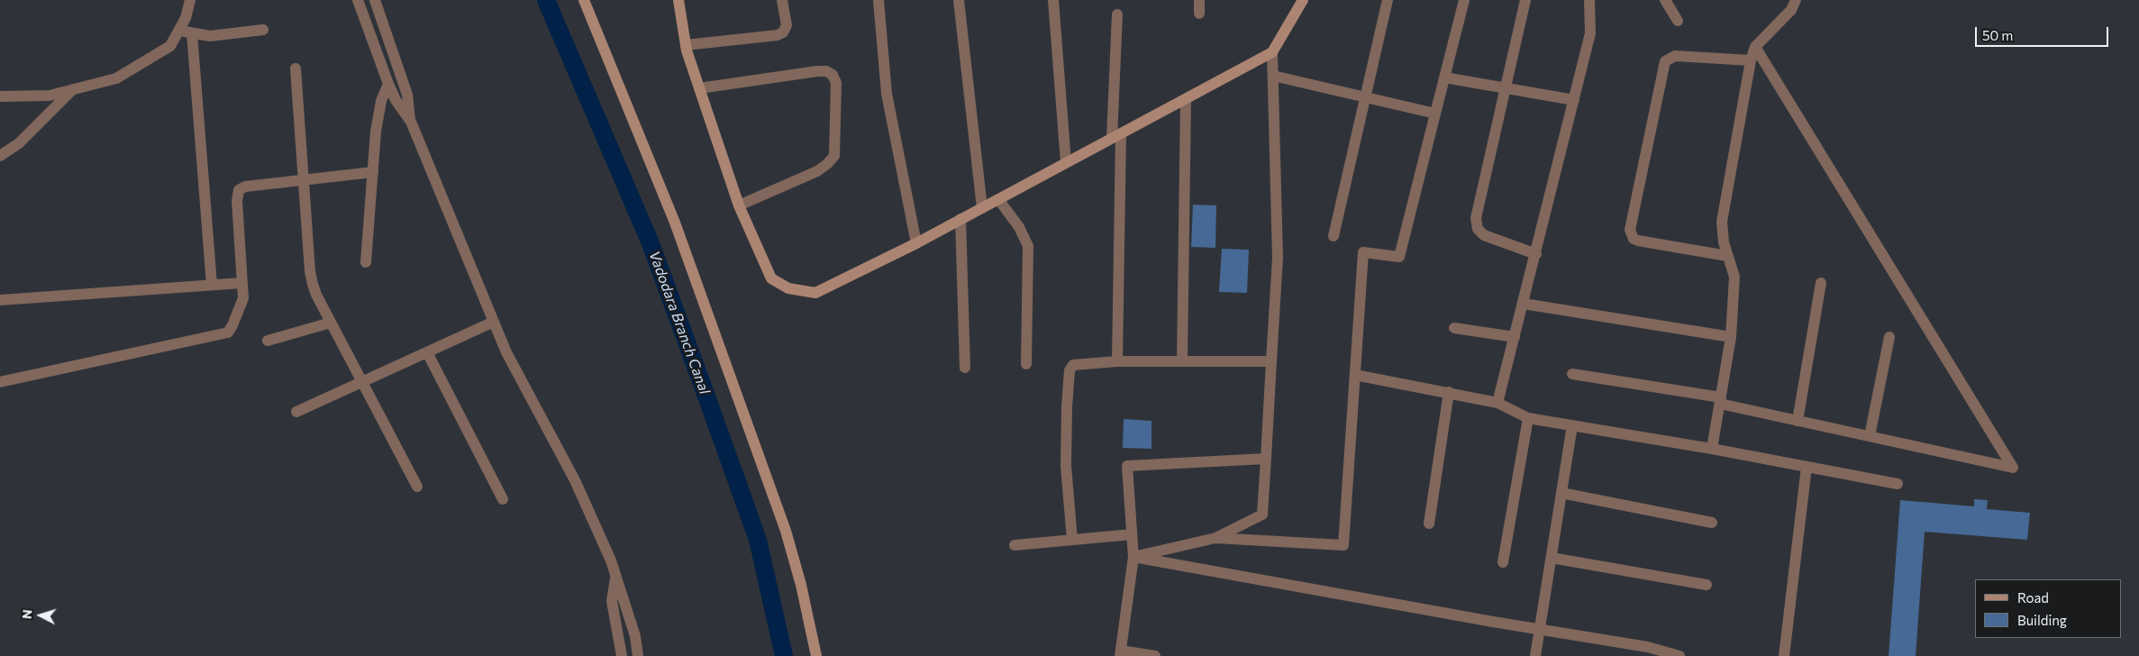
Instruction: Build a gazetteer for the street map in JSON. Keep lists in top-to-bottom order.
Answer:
{
  "water": ["Vadodara Branch Canal"],
  "legend": ["Road", "Building"],
  "scale_bar": "50 m",
  "north": "left"
}
